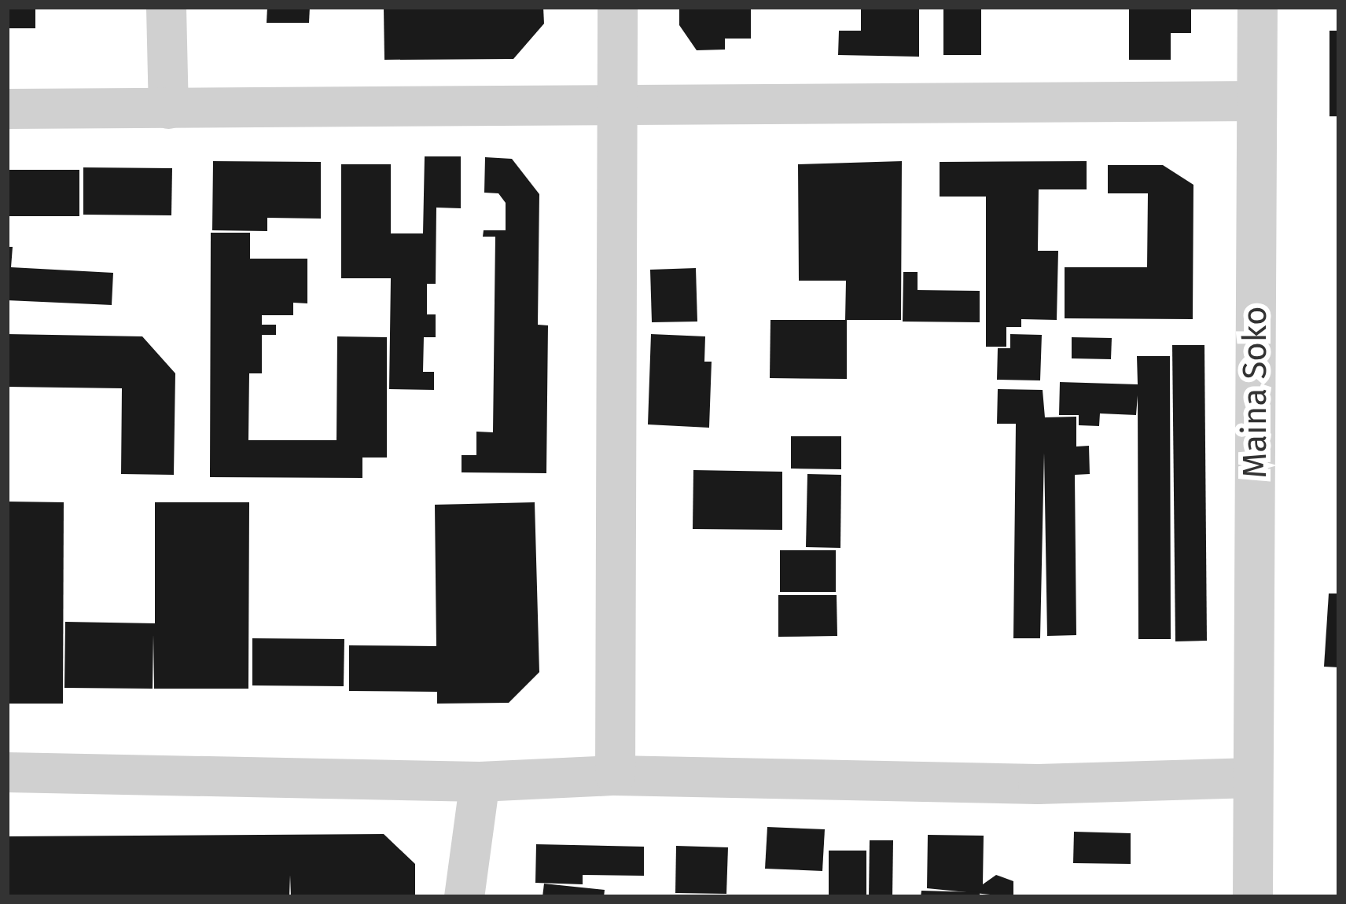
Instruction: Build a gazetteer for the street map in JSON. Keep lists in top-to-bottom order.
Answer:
{
  "streets": {
    "street": ["Maina Soko"]
  }
}
